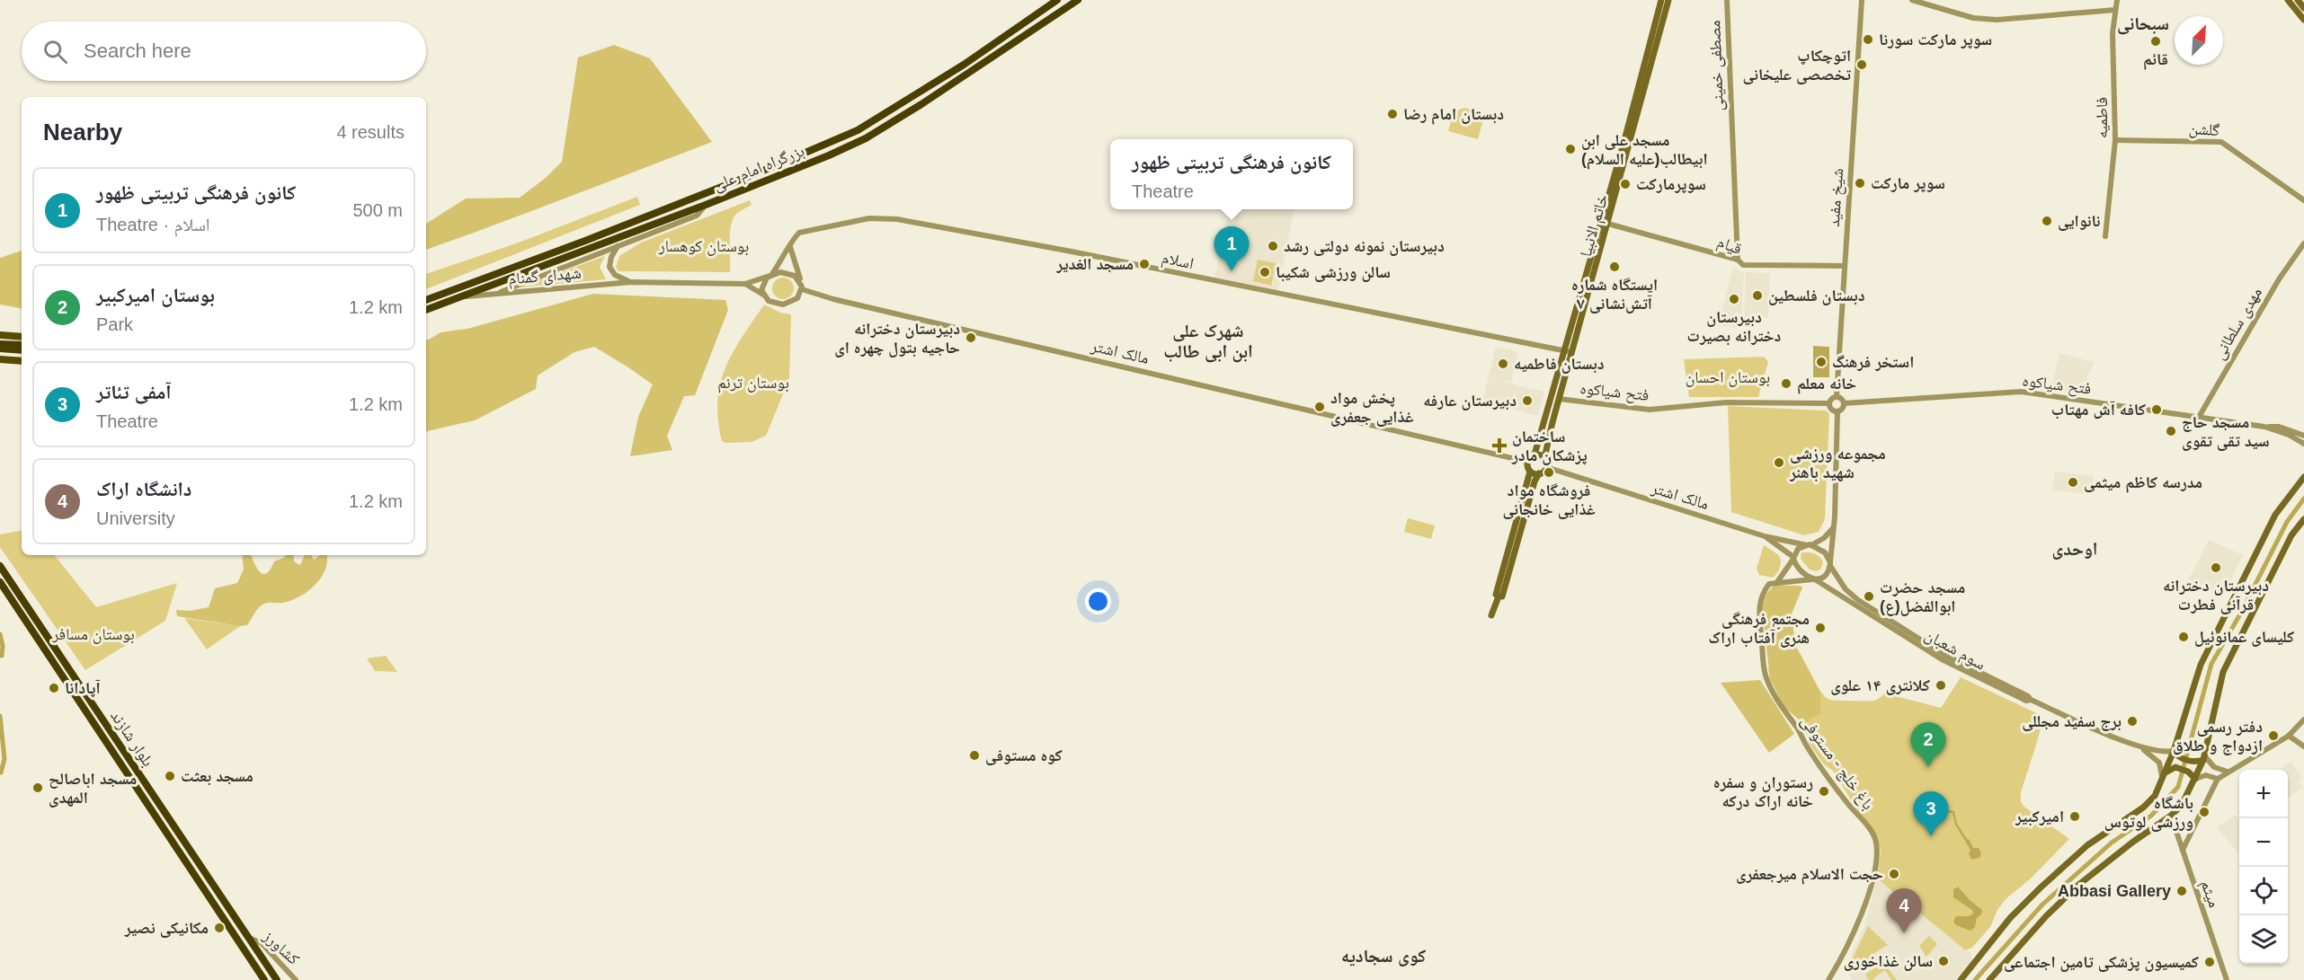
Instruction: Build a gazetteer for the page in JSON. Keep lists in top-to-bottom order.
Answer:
{
  "streets": {
    "highway": ["بزرگراه امام علی", "بلوار شازند"],
    "main road": ["خاتم الانبیا"],
    "street": [
      "مصطفی خمینی",
      "فاطمیه",
      "گلشن",
      "شیخ مفید",
      "قیام",
      "اسلام",
      "شهدای گمنام",
      "مهدی سلطانی",
      "مالک اشتر",
      "فتح شیاکوه",
      "سوم شعبان",
      "باغ خلج - مستوفی",
      "میثم",
      "کشاورز"
    ]
  },
  "crossings": [
    ["مصطفی خمینی", "قیام"],
    ["فاطمیه", "گلشن"],
    ["بزرگراه امام علی", "شهدای گمنام"],
    ["شیخ مفید", "قیام"],
    ["شیخ مفید", "فتح شیاکوه"],
    ["خاتم الانبیا", "قیام"],
    ["خاتم الانبیا", "اسلام"],
    ["خاتم الانبیا", "مالک اشتر"],
    ["خاتم الانبیا", "فتح شیاکوه"],
    ["اسلام", "شهدای گمنام"],
    ["اسلام", "مالک اشتر"],
    ["شهدای گمنام", "مالک اشتر"],
    ["مهدی سلطانی", "فتح شیاکوه"],
    ["مالک اشتر", "سوم شعبان"],
    ["بلوار شازند", "کشاورز"]
  ],
  "districts": [
    "سبحانی",
    "شهرک علی ابن ابی طالب",
    "اوحدی",
    "کوی سجادیه"
  ],
  "parks": [
    "بوستان کوهسار",
    "بوستان احسان",
    "بوستان ترنم",
    "بوستان مسافر"
  ],
  "places": {
    "other": [
      "سوپر مارکت سورنا",
      "قائم",
      "اتوچکاپ تخصصی علیخانی",
      "دبستان امام رضا",
      "مسجد علی ابن ابیطالب(علیه السلام)",
      "سوپر مارکت",
      "سوپرمارکت",
      "نانوایی",
      "دبیرستان نمونه دولتی رشد",
      "مسجد الغدیر",
      "ایستگاه شماره ۷ آتش‌نشانی",
      "سالن ورزشی شکیبا",
      "دبستان فلسطین",
      "دبیرستان دخترانه بصیرت",
      "دبیرستان دخترانه حاجیه بتول چهره ای",
      "استخر فرهنگ",
      "دبستان فاطمیه",
      "خانه معلم",
      "دبیرستان عارفه",
      "پخش مواد غذایی جعفری",
      "کافه آش مهتاب",
      "مسجد حاج سید تقی تقوی",
      "مجموعه ورزشی شهید باهنر",
      "فروشگاه مواد غذایی خانجانی",
      "مدرسه كاظم ميثمى",
      "دبیرستان دخترانه قرآنی فطرت",
      "مسجد حضرت ابوالفضل(ع)",
      "مجتمع فرهنگی هنری آفتاب اراک",
      "کلیسای عمانوئیل",
      "کلانتری ۱۴ علوی",
      "آپادانا",
      "برج سفید مجللی",
      "دفتر رسمی ازدواج و طلاق",
      "کوه مستوفی",
      "مسجد بعثت",
      "مسجد اباصالح المهدی",
      "رستوران و سفره خانه اراک درکه",
      "باشگاه ورزشی لوتوس",
      "امیرکبیر",
      "حجت الاسلام میرجعفری",
      "Abbasi Gallery",
      "مکانیکی نصیر",
      "سالن غذاخوری",
      "کمیسیون پزشکی تامین اجتماعی"
    ],
    "health": ["ساختمان پزشکان مادر"]
  },
  "north": "top right",
  "page": {
    "search": "Search here",
    "heading": ["Nearby", "4 results"],
    "popup": ["کانون فرهنگی تربیتی ظهور", "Theatre"],
    "list": [
      {
        "mark": "1",
        "name": "کانون فرهنگی تربیتی ظهور",
        "note": "Theatre · اسلام",
        "value": "500 m"
      },
      {
        "mark": "2",
        "name": "بوستان امیرکبیر",
        "note": "Park",
        "value": "1.2 km"
      },
      {
        "mark": "3",
        "name": "آمفی تئاتر",
        "note": "Theatre",
        "value": "1.2 km"
      },
      {
        "mark": "4",
        "name": "دانشگاه اراک",
        "note": "University",
        "value": "1.2 km"
      }
    ],
    "pins": [
      "1",
      "2",
      "3",
      "4"
    ],
    "map_buttons": ["+", "−"]
  }
}
